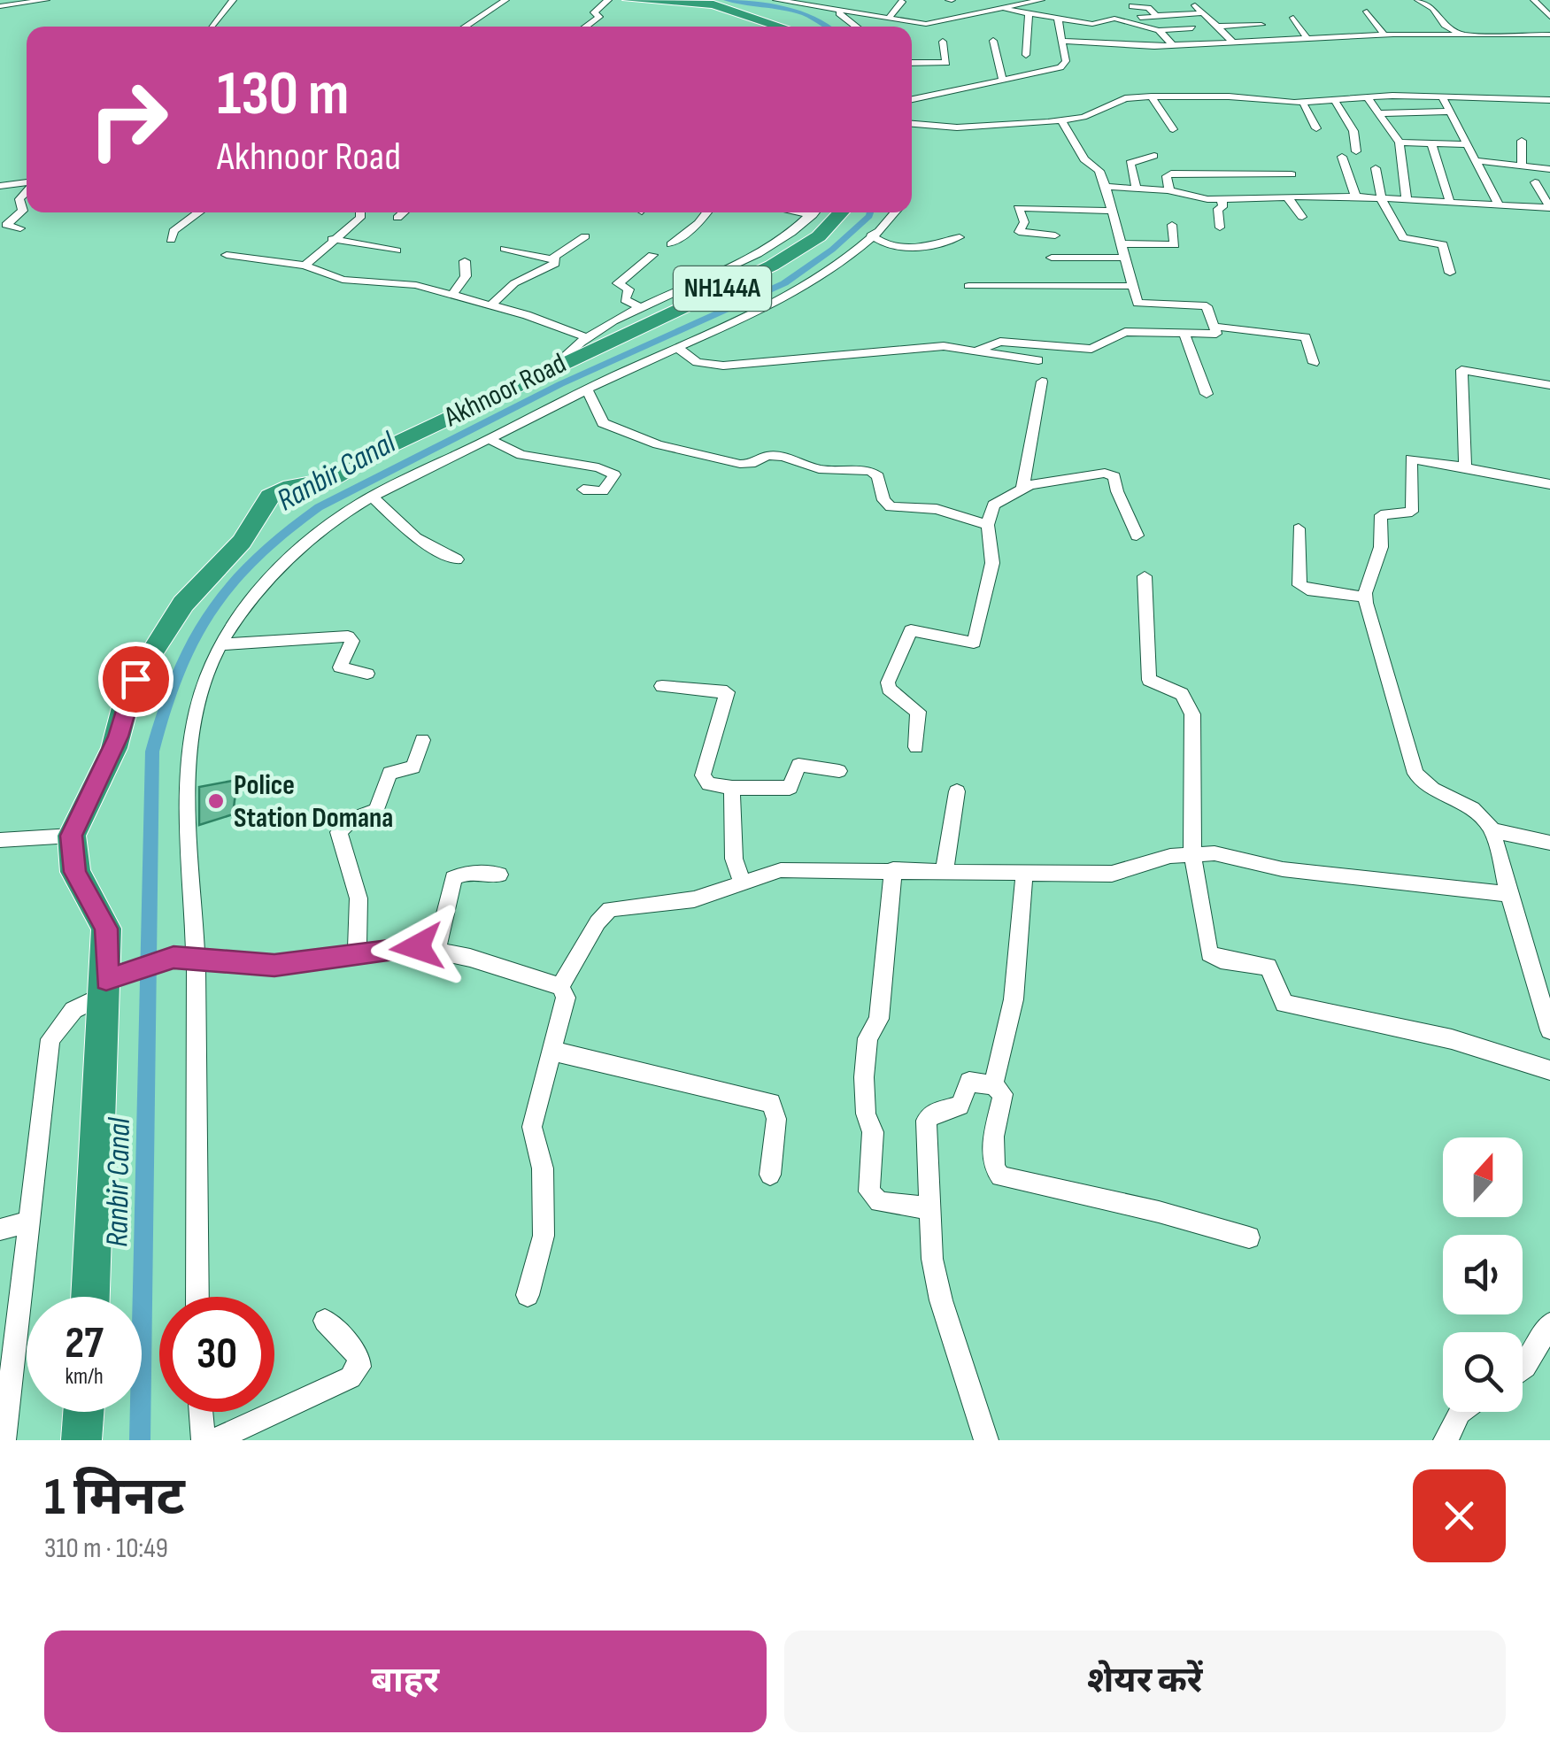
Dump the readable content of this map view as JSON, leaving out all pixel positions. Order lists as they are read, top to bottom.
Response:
{
  "streets": {
    "highway": ["NH144A", "Akhnoor Road"]
  },
  "water": ["Ranbir Canal"],
  "places": ["Police Station Domana"],
  "north": "top",
  "page": {
    "turn": ["130 m", "Akhnoor Road"],
    "speed": "27 km/h",
    "limit": "30",
    "heading": ["1 मिनट", "310 m · 10:49"],
    "buttons": ["बाहर", "शेयर करें"]
  }
}
